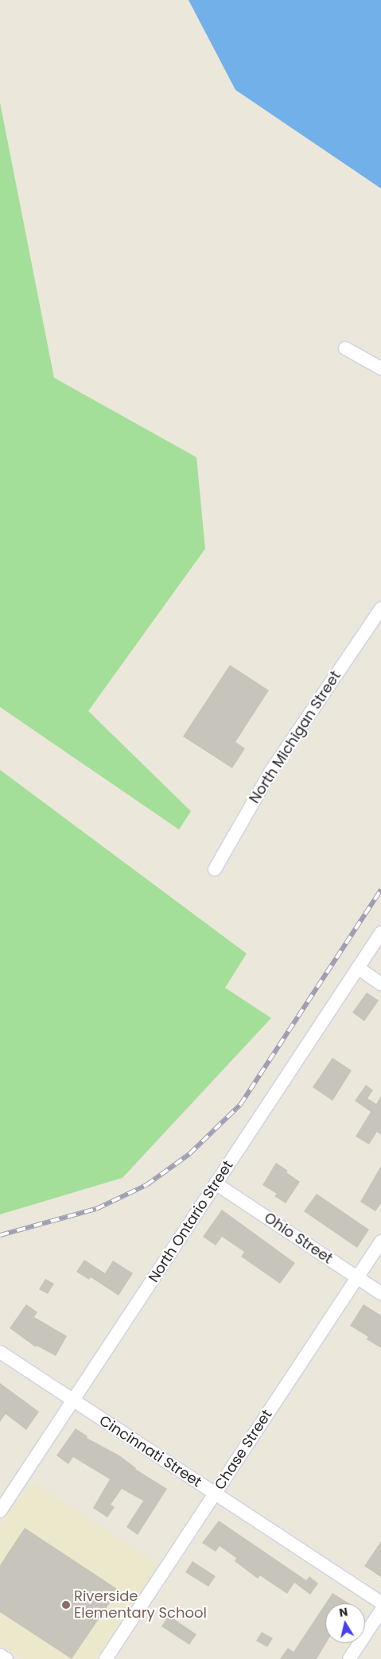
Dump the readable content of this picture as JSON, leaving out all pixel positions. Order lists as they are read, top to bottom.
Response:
{
  "streets": {
    "street": [
      "North Michigan Street",
      "North Ontario Street",
      "Ohio Street",
      "Chase Street",
      "Cincinnati Street"
    ]
  },
  "crossings": [
    ["North Ontario Street", "Ohio Street"],
    ["North Ontario Street", "Cincinnati Street"],
    ["Ohio Street", "Chase Street"],
    ["Chase Street", "Cincinnati Street"]
  ],
  "places": ["Riverside Elementary School"],
  "north": "top"
}
